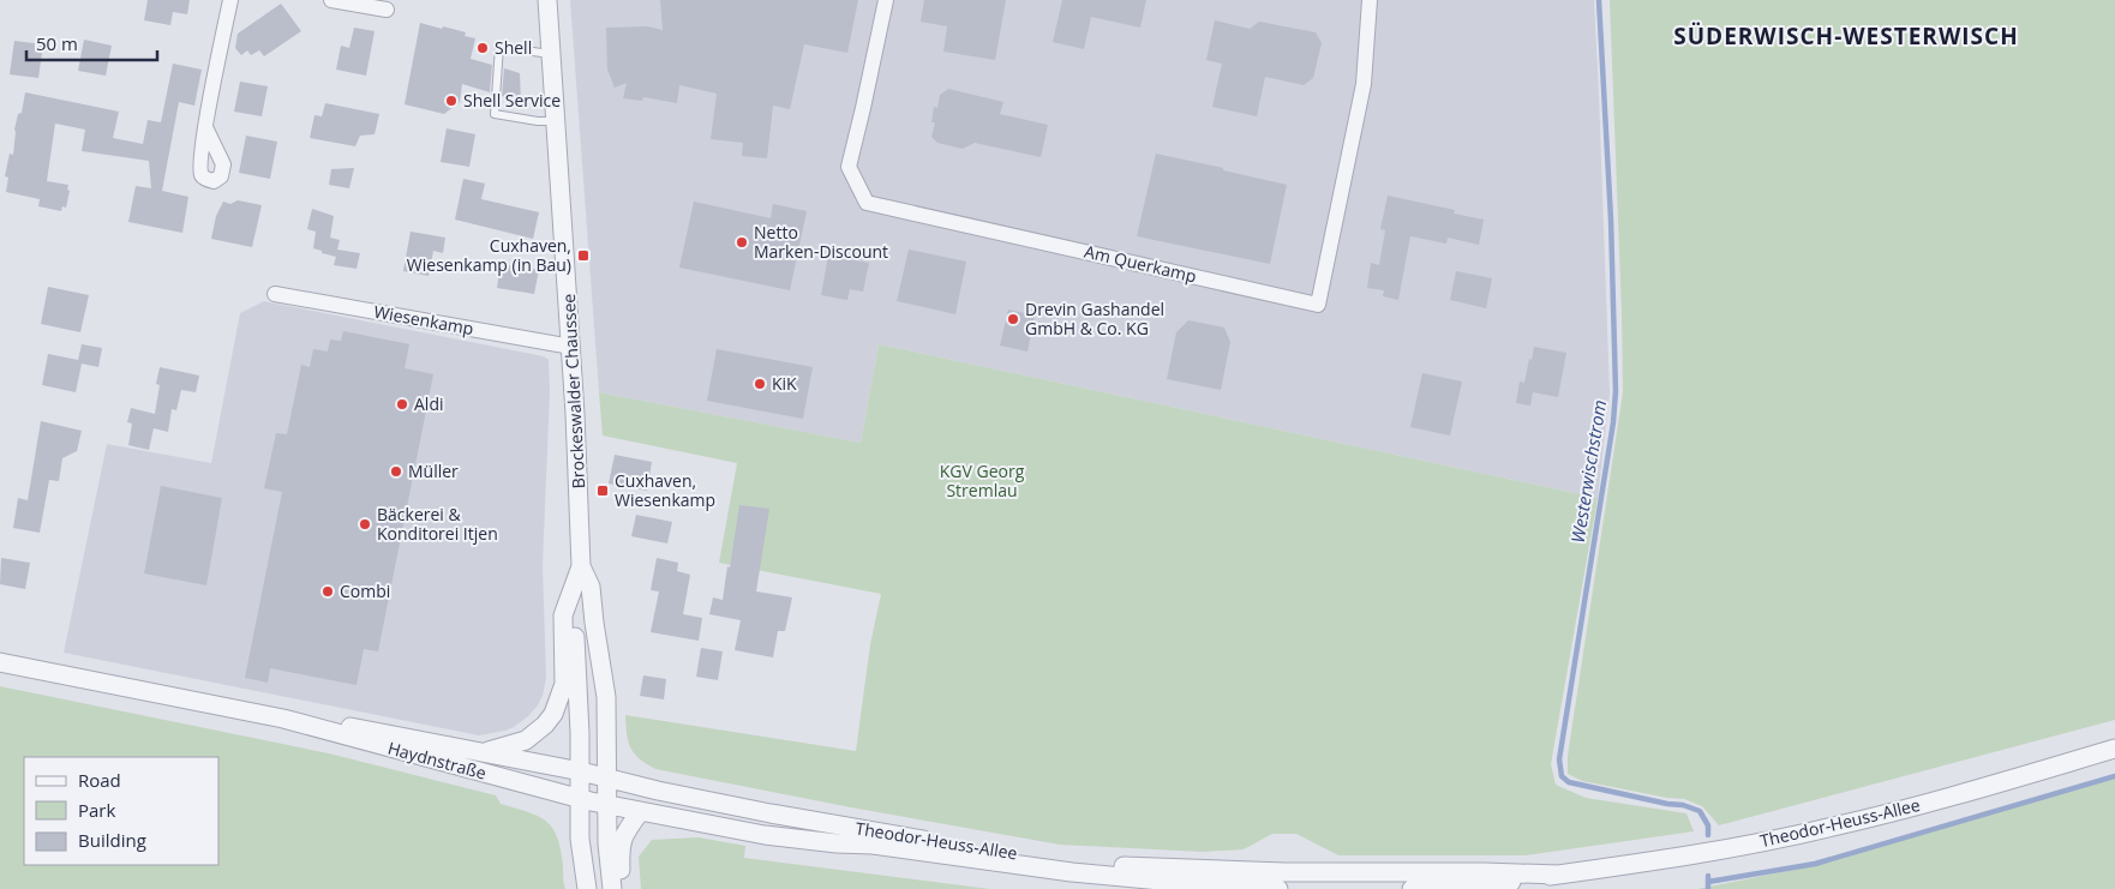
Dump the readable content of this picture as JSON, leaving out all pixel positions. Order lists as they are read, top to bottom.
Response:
{
  "streets": {
    "street": [
      "Am Querkamp",
      "Wiesenkamp",
      "Brockeswalder Chaussee",
      "Haydnstraße",
      "Theodor-Heuss-Allee"
    ]
  },
  "crossings": [
    ["Wiesenkamp", "Brockeswalder Chaussee"],
    ["Brockeswalder Chaussee", "Haydnstraße"],
    ["Brockeswalder Chaussee", "Theodor-Heuss-Allee"],
    ["Haydnstraße", "Theodor-Heuss-Allee"]
  ],
  "districts": ["SÜDERWISCH-WESTERWISCH"],
  "water": ["Westerwischstrom"],
  "parks": ["KGV Georg Stremlau"],
  "places": {
    "other": [
      "Shell",
      "Shell Service",
      "Netto Marken-Discount",
      "Drevin Gashandel GmbH & Co. KG",
      "KiK",
      "Aldi",
      "Müller",
      "Bäckerei & Konditorei Itjen",
      "Combi"
    ],
    "transit": ["Cuxhaven, Wiesenkamp (in Bau)", "Cuxhaven, Wiesenkamp"]
  },
  "legend": ["Road", "Park", "Building"],
  "scale_bar": "50 m"
}
